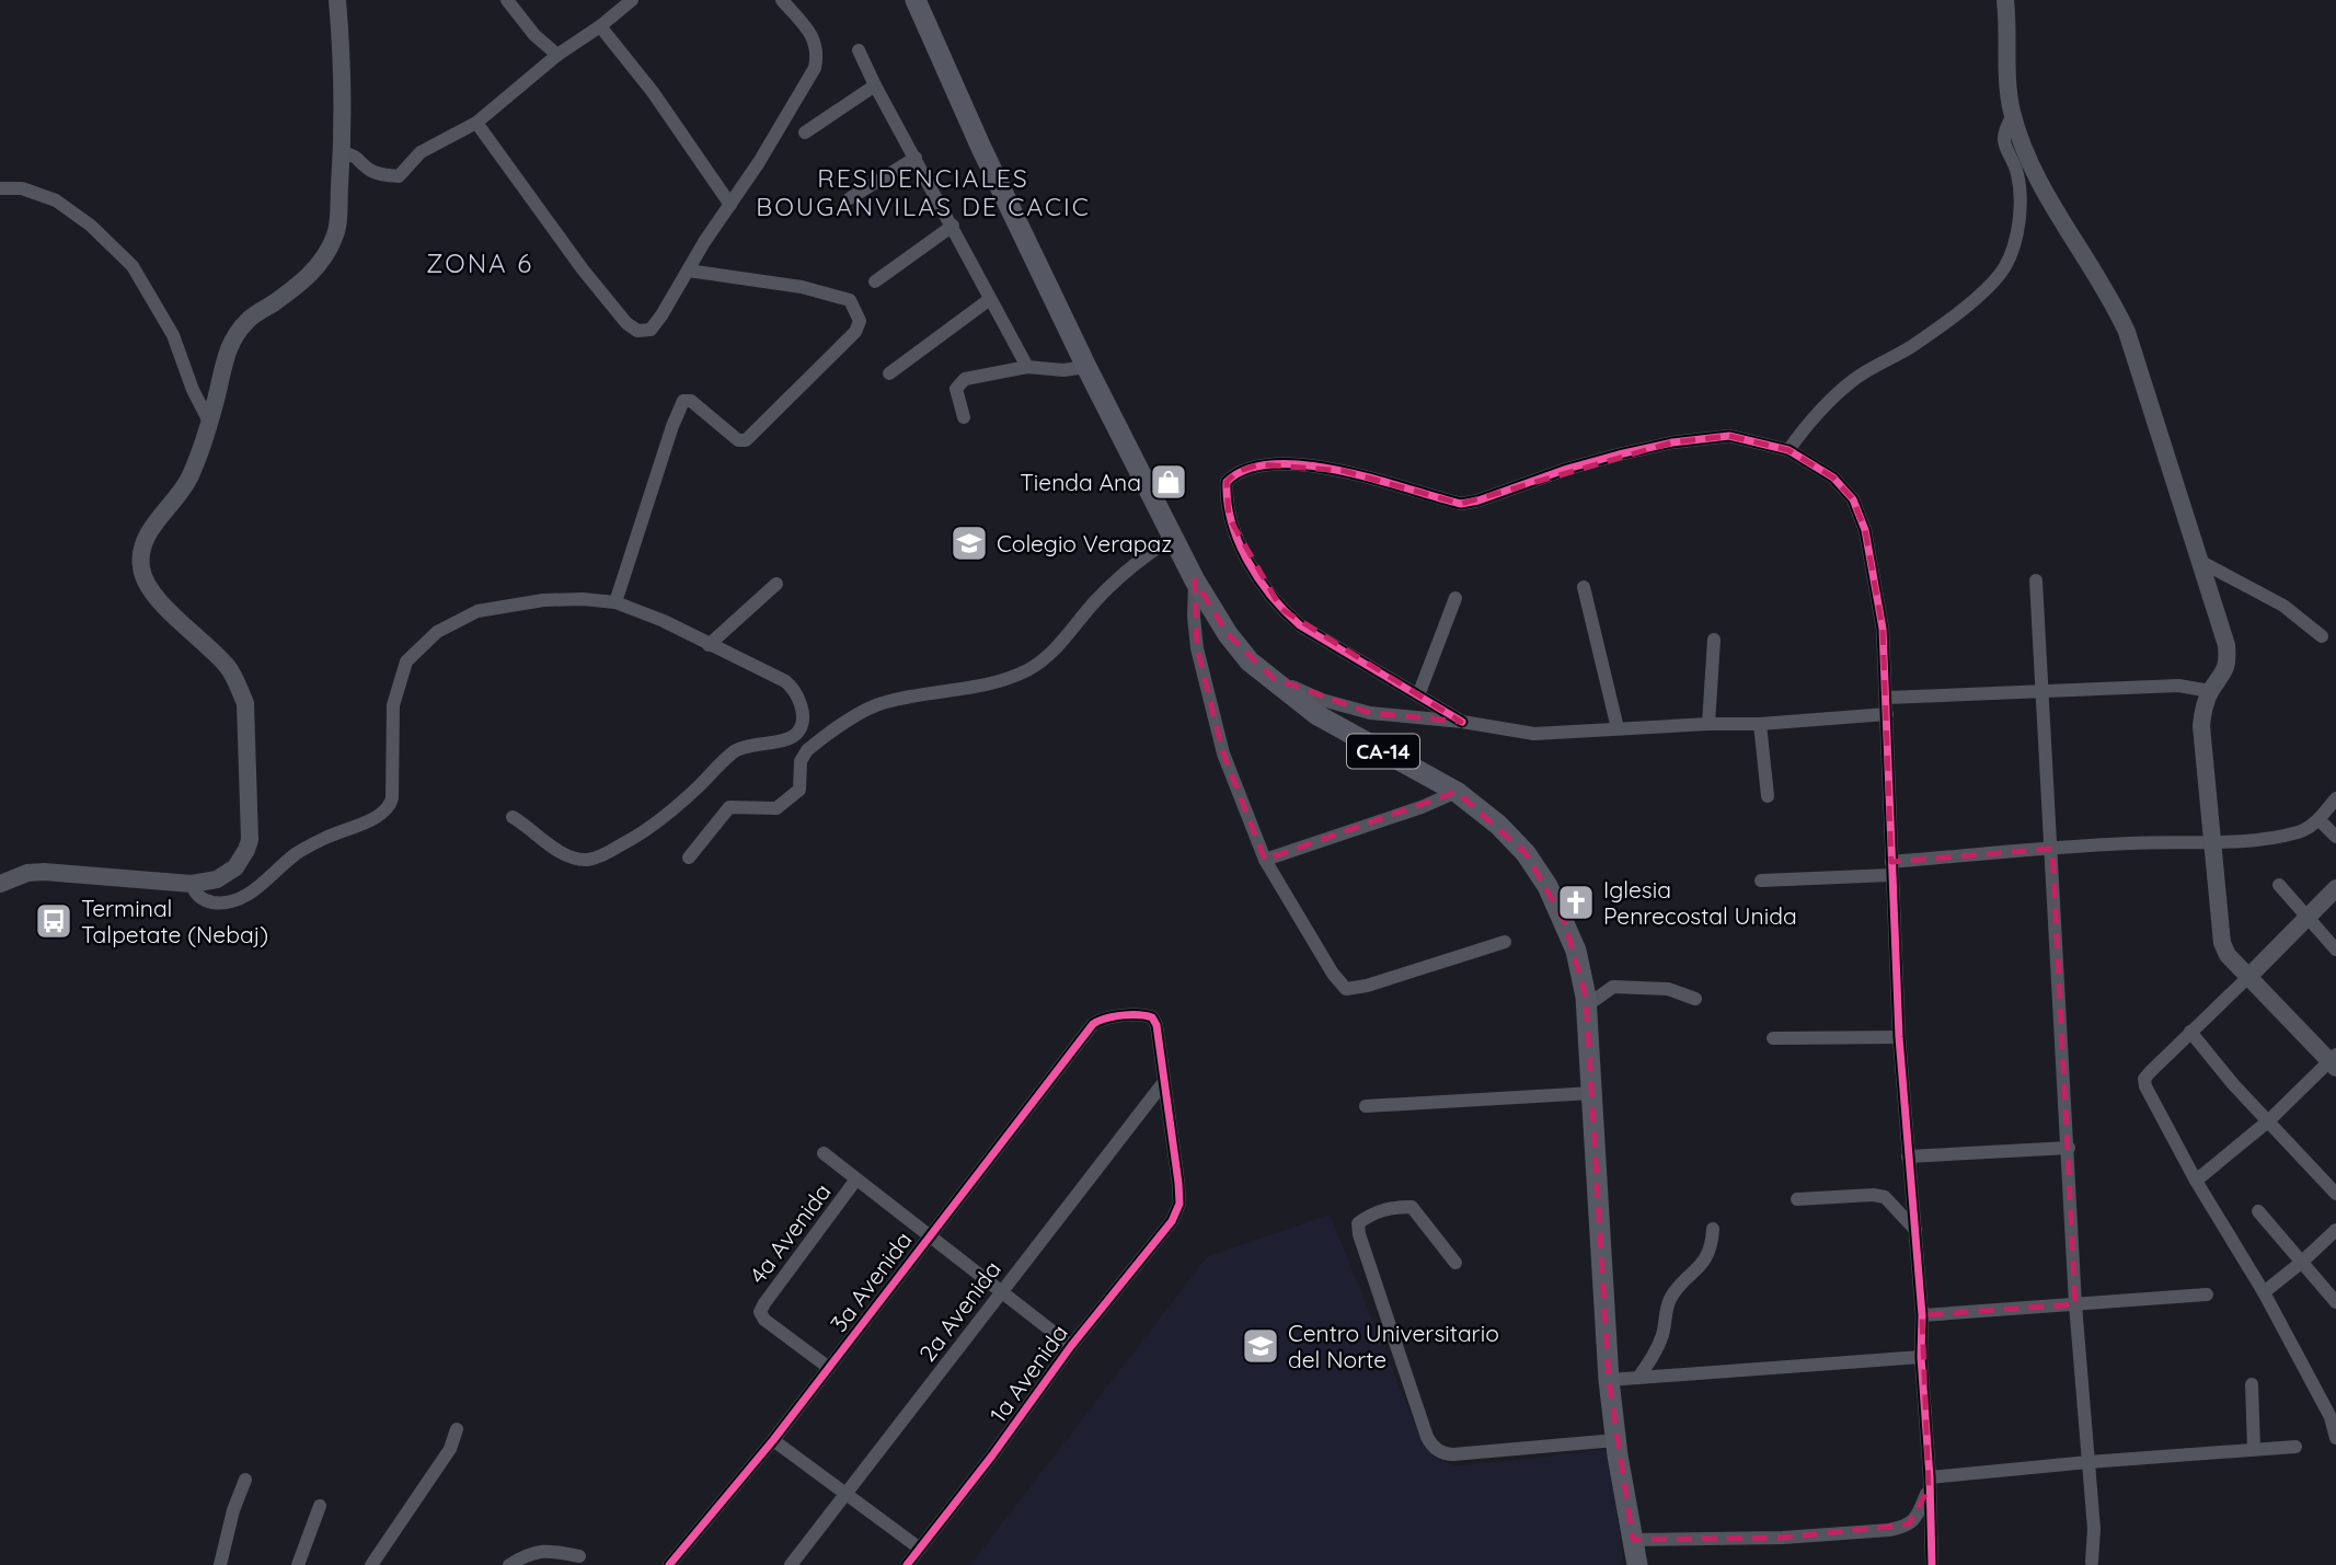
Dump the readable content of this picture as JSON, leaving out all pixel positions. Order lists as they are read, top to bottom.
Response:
{
  "streets": {
    "highway": ["CA-14"],
    "street": [
      "4a Avenida",
      "3a Avenida",
      "2a Avenida",
      "1a Avenida"
    ]
  },
  "crossings": [
    ["4a Avenida", "3a Avenida"],
    ["3a Avenida", "2a Avenida"],
    ["3a Avenida", "1a Avenida"],
    ["2a Avenida", "1a Avenida"]
  ],
  "districts": ["RESIDENCIALES BOUGANVILAS DE CACIC", "ZONA 6"],
  "places": {
    "shop": ["Tienda Ana"],
    "school or university": ["Colegio Verapaz", "Centro Universitario del Norte"],
    "church": ["Iglesia Penrecostal Unida"],
    "bus stop": ["Terminal Talpetate (Nebaj)"]
  }
}
